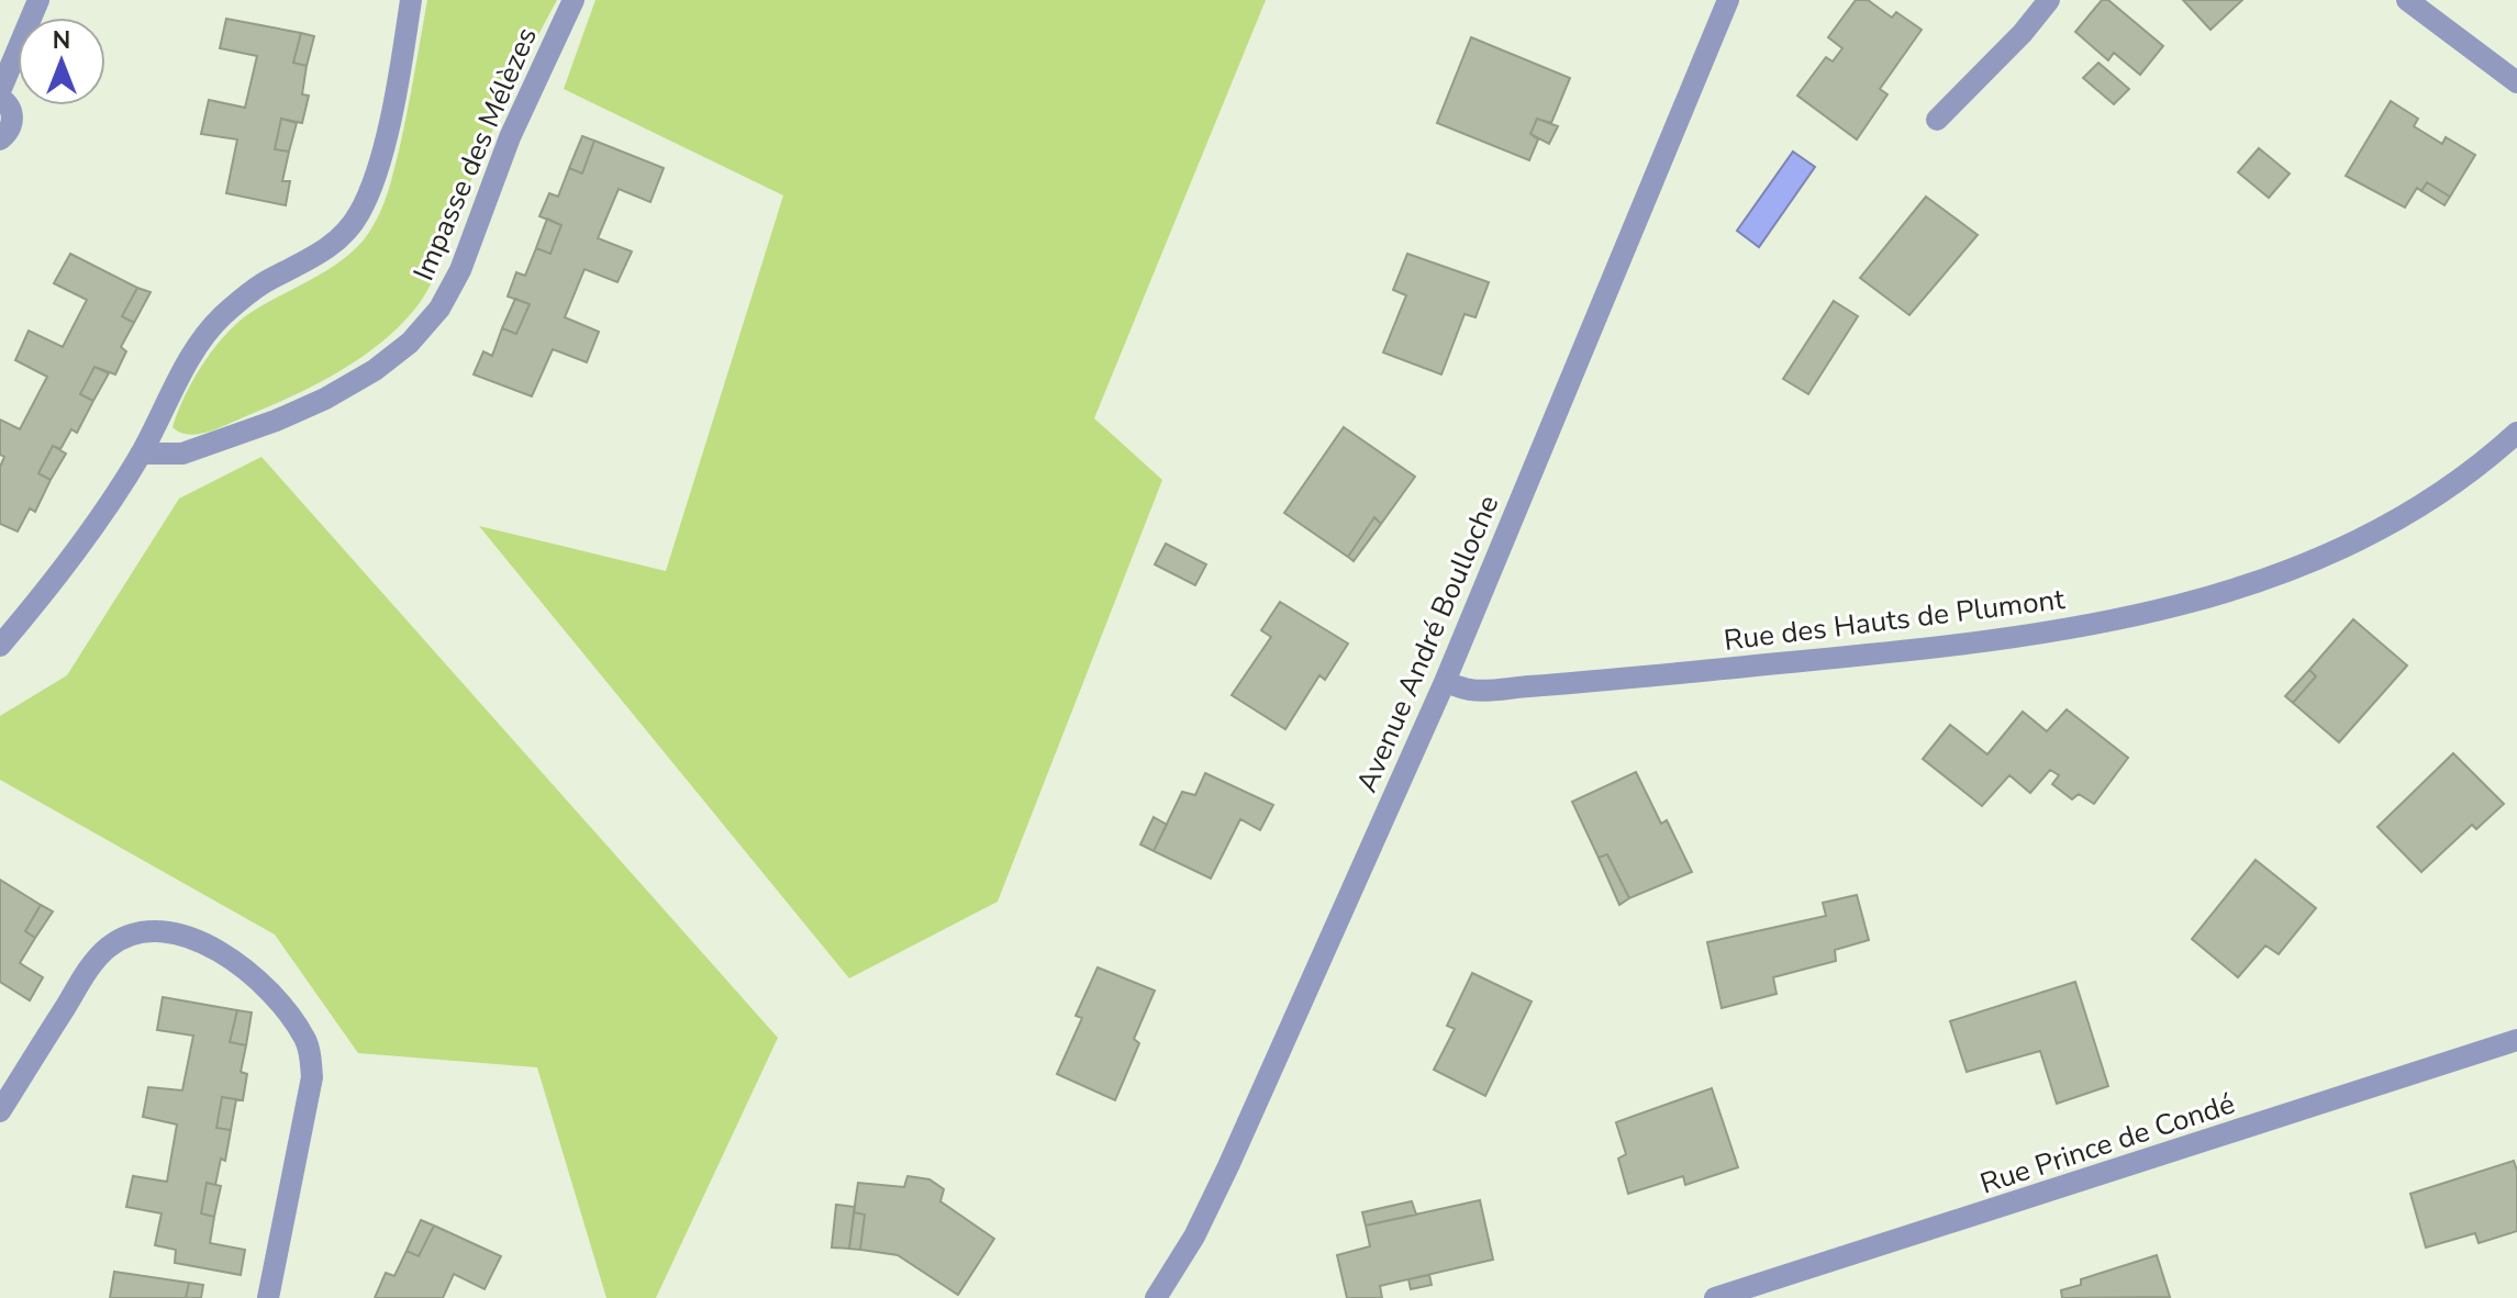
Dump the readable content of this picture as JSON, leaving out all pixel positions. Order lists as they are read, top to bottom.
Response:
{
  "streets": {
    "street": [
      "Impasse des Mélèzes",
      "Rue des Hauts de Plumont",
      "Avenue André Boulloche",
      "Rue Prince de Condé"
    ]
  },
  "crossings": [
    ["Rue des Hauts de Plumont", "Avenue André Boulloche"]
  ],
  "north": "top"
}
